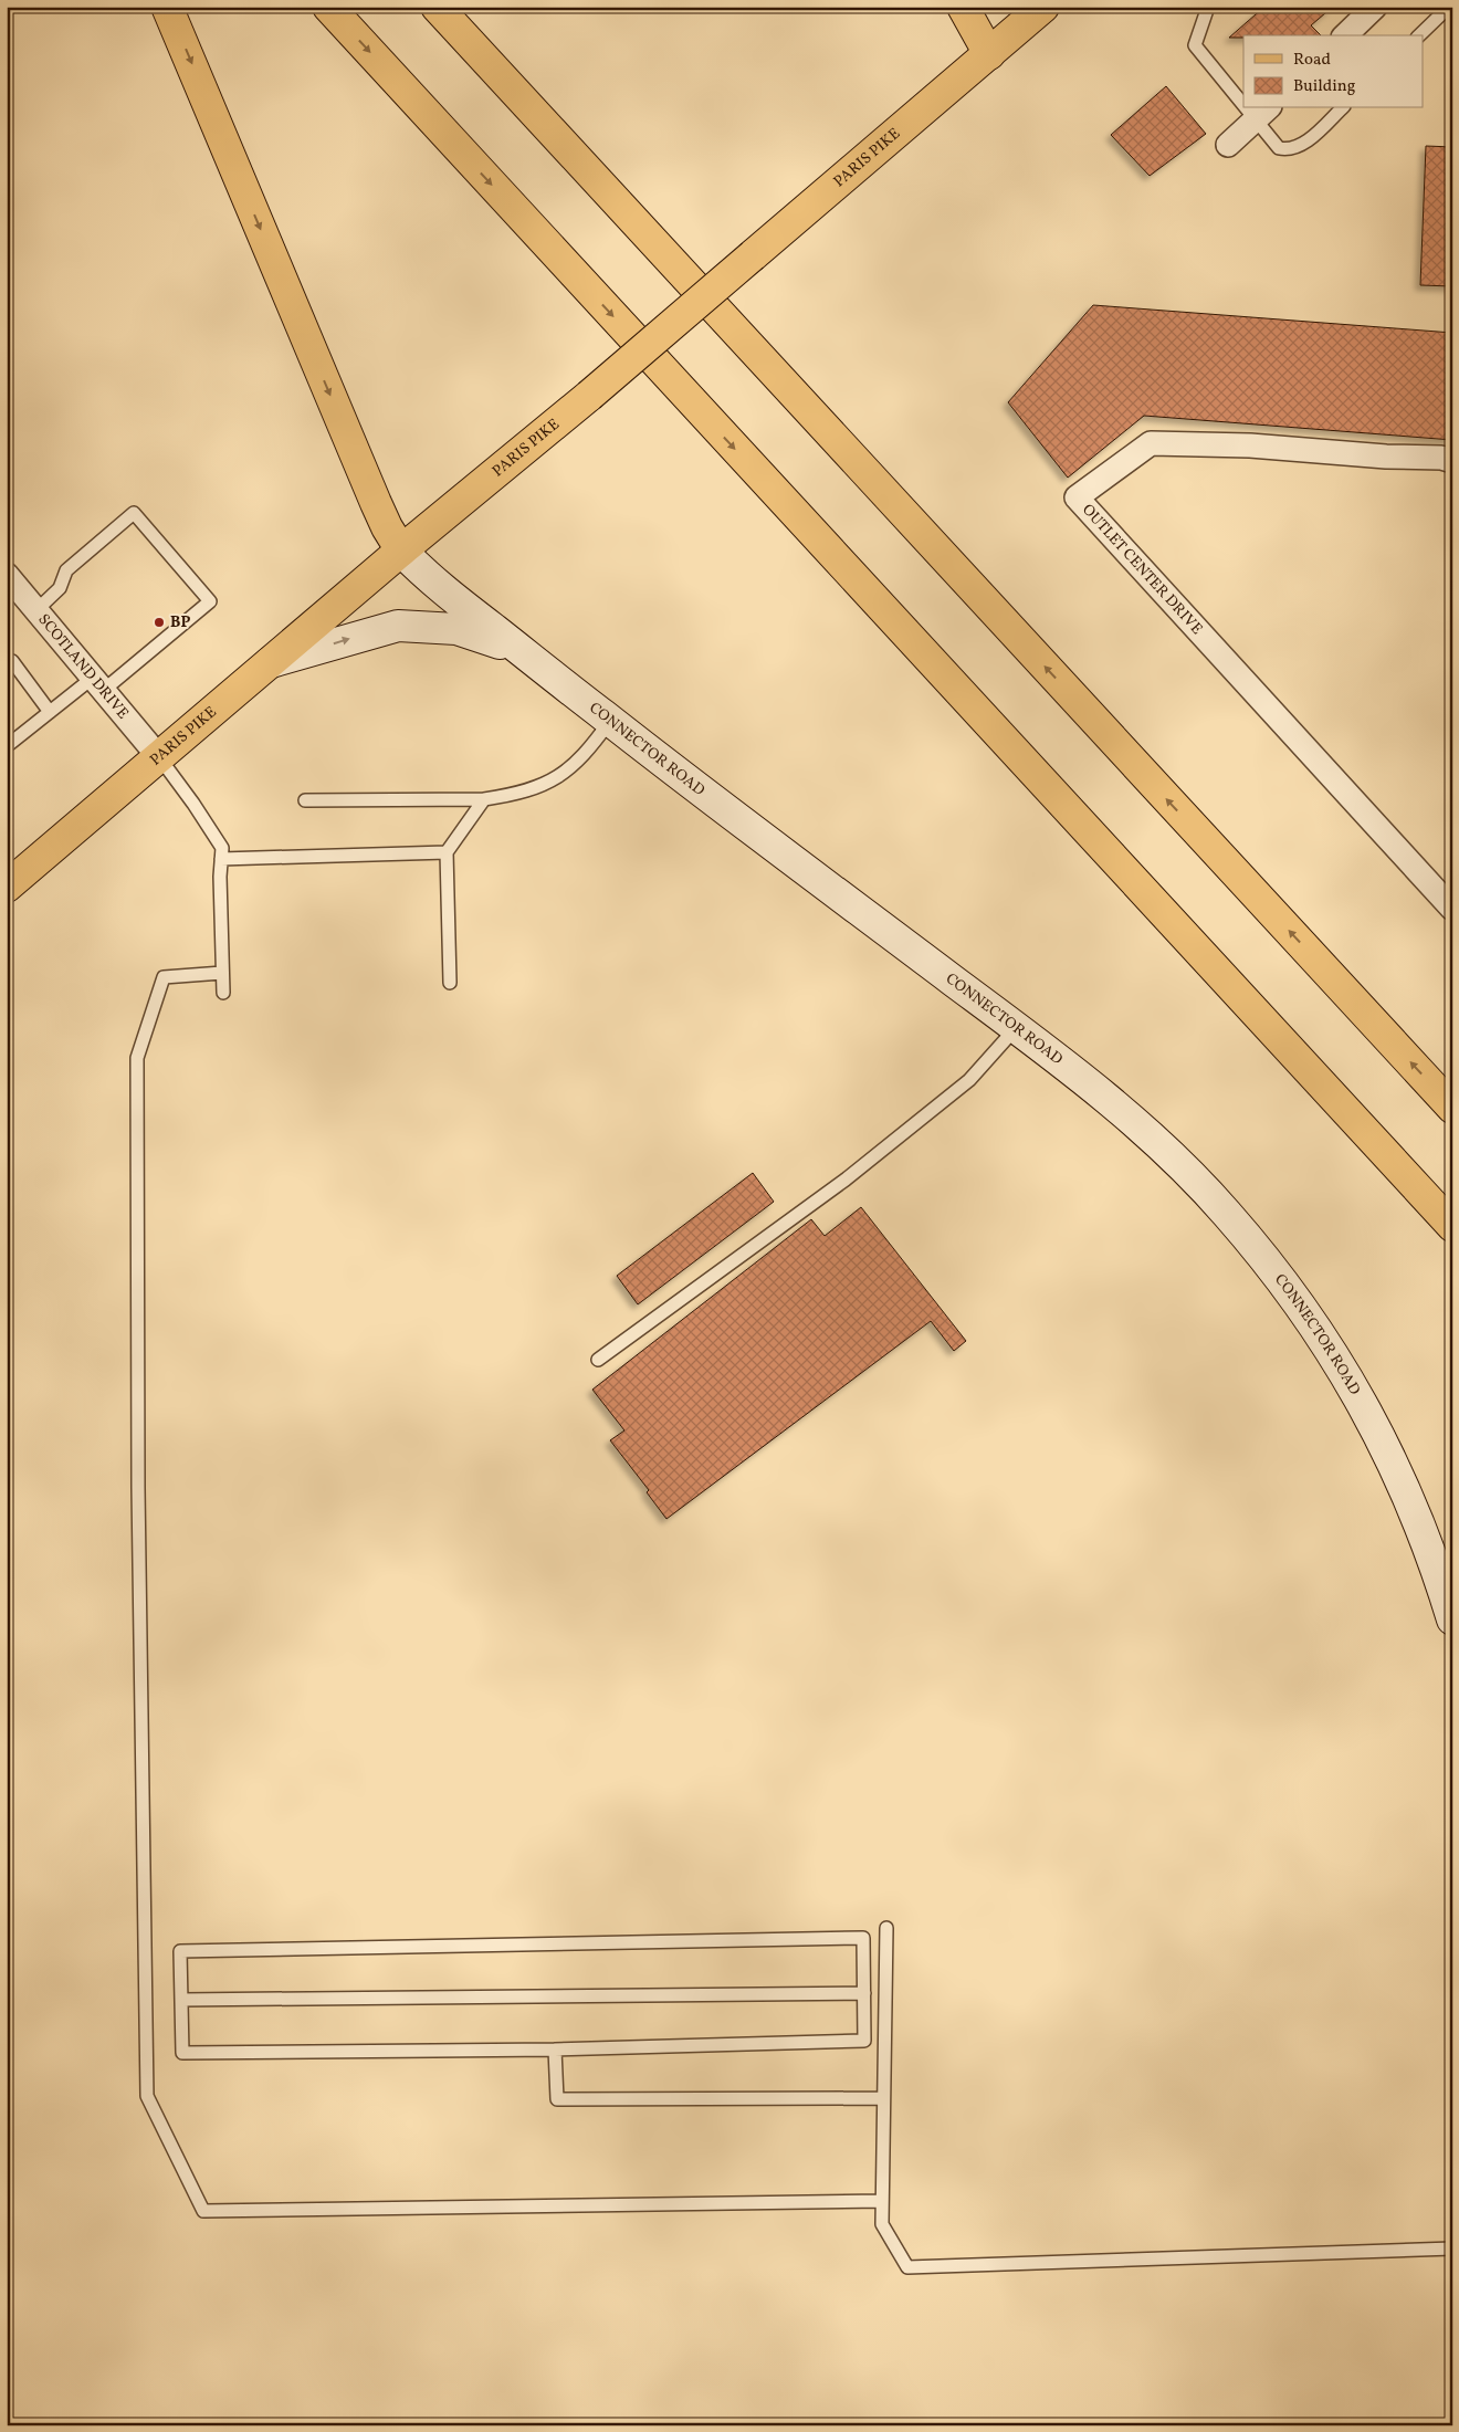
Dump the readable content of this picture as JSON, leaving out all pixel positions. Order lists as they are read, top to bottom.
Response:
{
  "streets": {
    "main road": ["PARIS PIKE", "CONNECTOR ROAD"],
    "street": ["OUTLET CENTER DRIVE", "SCOTLAND DRIVE"]
  },
  "crossings": [
    ["PARIS PIKE", "SCOTLAND DRIVE"],
    ["PARIS PIKE", "CONNECTOR ROAD"]
  ],
  "places": ["BP"],
  "legend": ["Road", "Building"]
}
